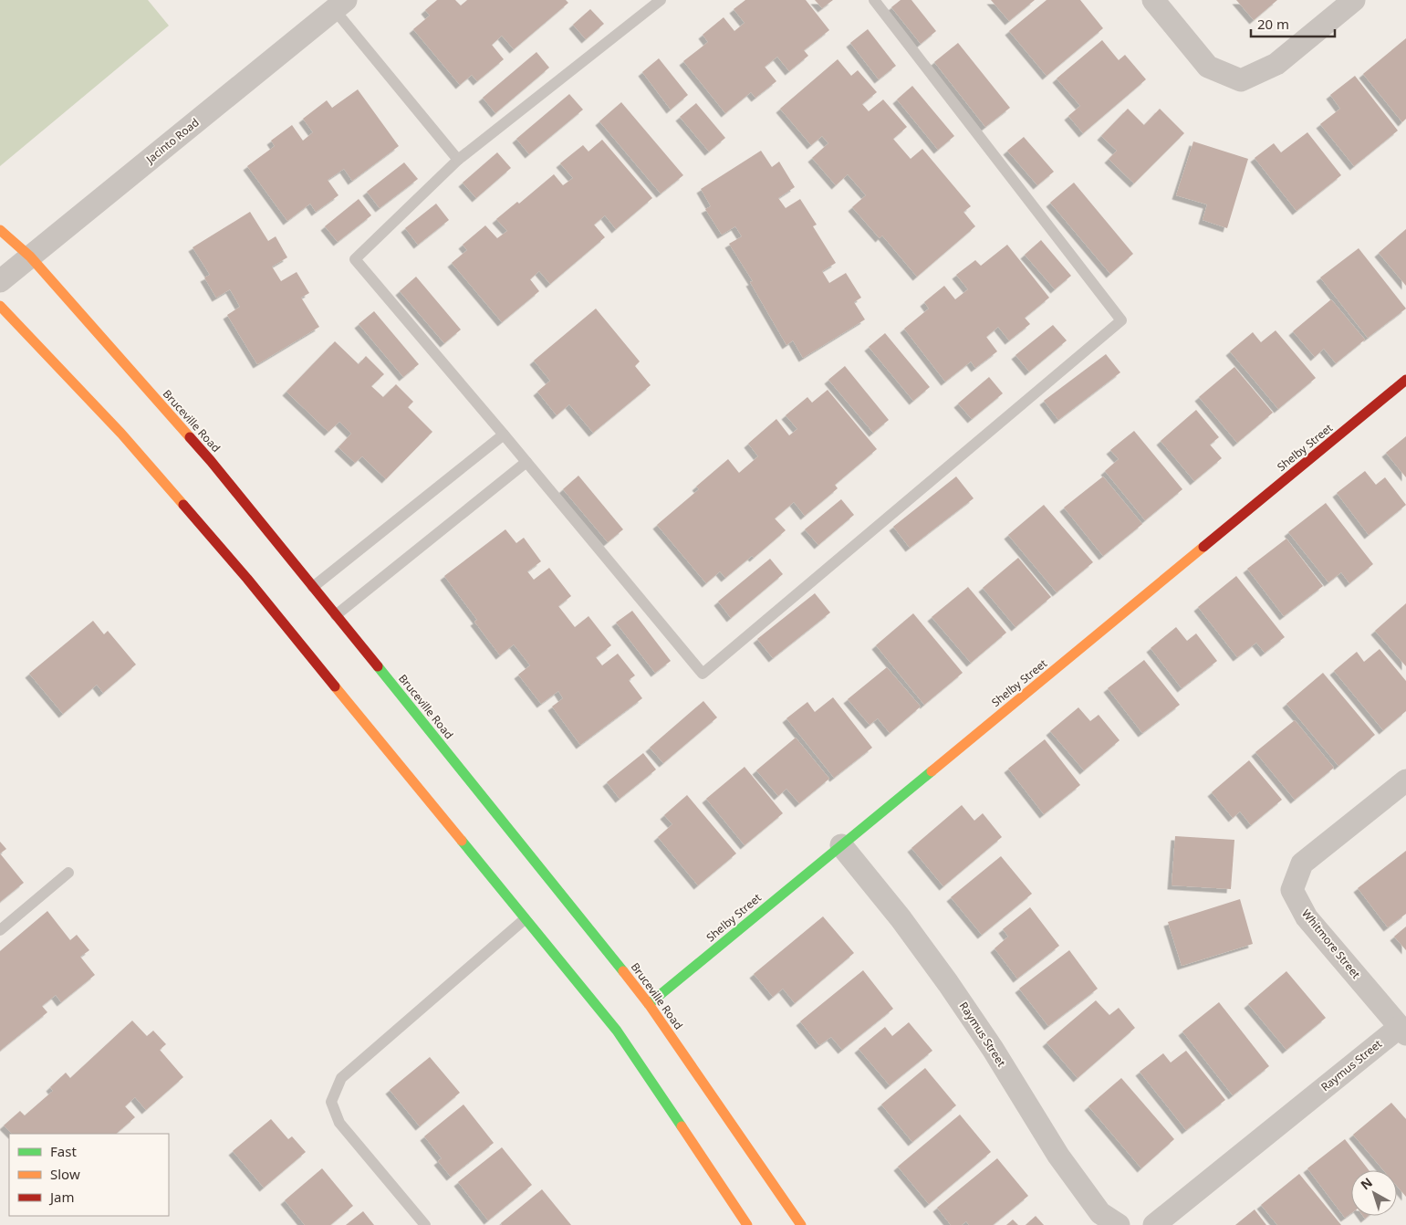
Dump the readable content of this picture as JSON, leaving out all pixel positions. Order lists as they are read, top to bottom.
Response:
{
  "streets": {
    "main road": ["Bruceville Road", "Shelby Street"],
    "street": ["Jacinto Road", "Whitmore Street", "Raymus Street"]
  },
  "crossings": [
    ["Jacinto Road", "Bruceville Road"],
    ["Bruceville Road", "Shelby Street"],
    ["Shelby Street", "Raymus Street"],
    ["Whitmore Street", "Raymus Street"]
  ],
  "legend": ["Fast", "Slow", "Jam"],
  "scale_bar": "20 m",
  "north": "top left"
}
